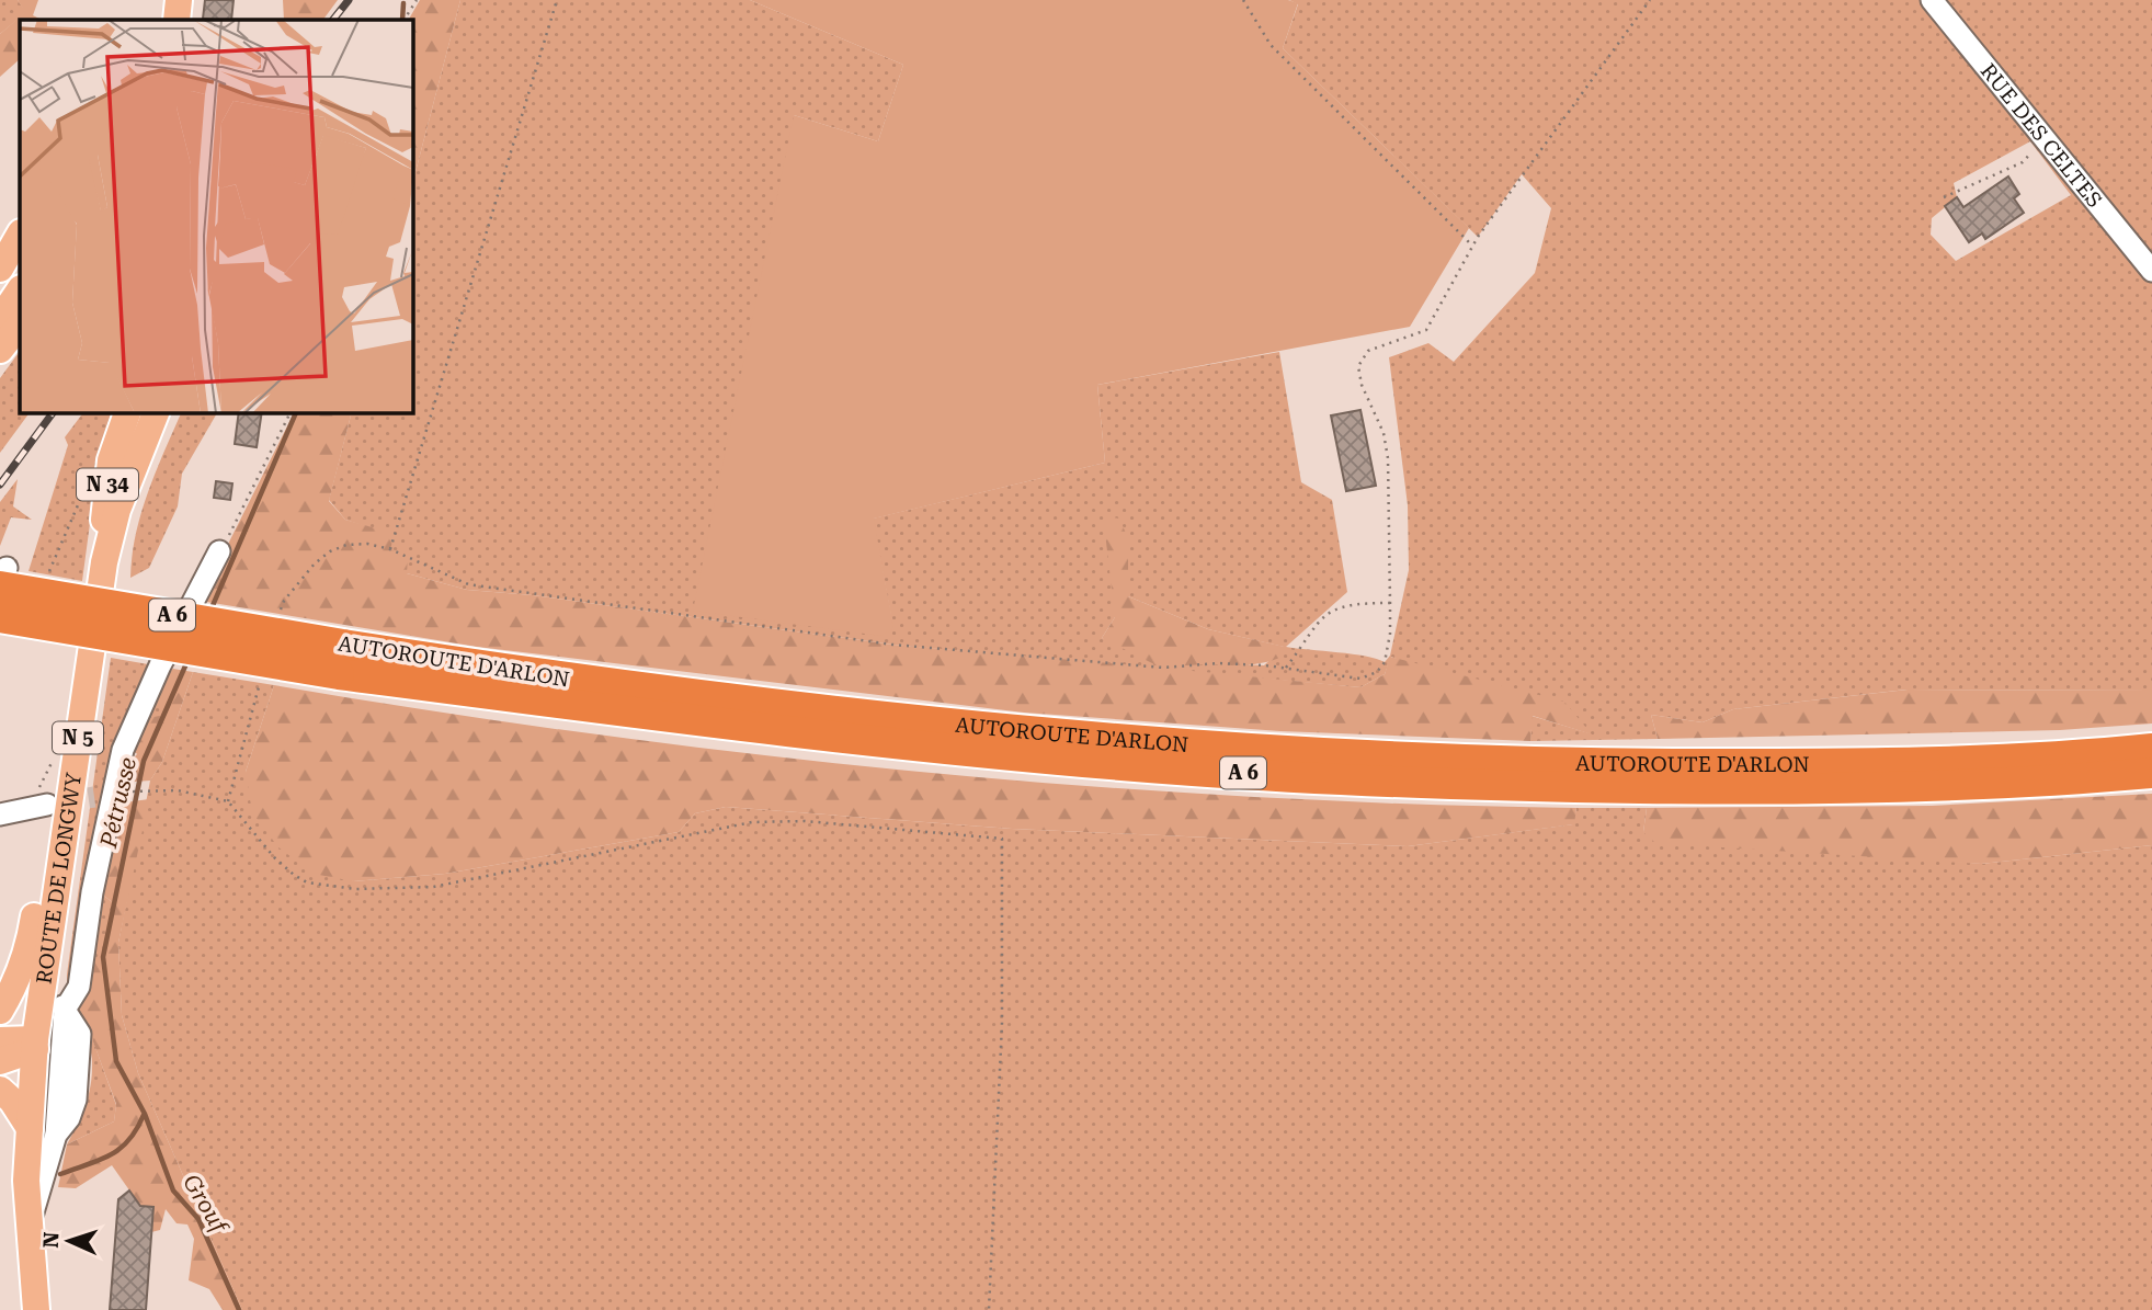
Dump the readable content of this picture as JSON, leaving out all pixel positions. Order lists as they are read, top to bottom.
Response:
{
  "streets": {
    "highway": ["A 6", "AUTOROUTE D'ARLON"],
    "main road": ["N 34", "N 5", "ROUTE DE LONGWY"],
    "street": ["RUE DES CELTES"]
  },
  "crossings": [
    ["N 34", "ROUTE DE LONGWY"]
  ],
  "water": ["Pétrusse", "Grouf"],
  "north": "left"
}
